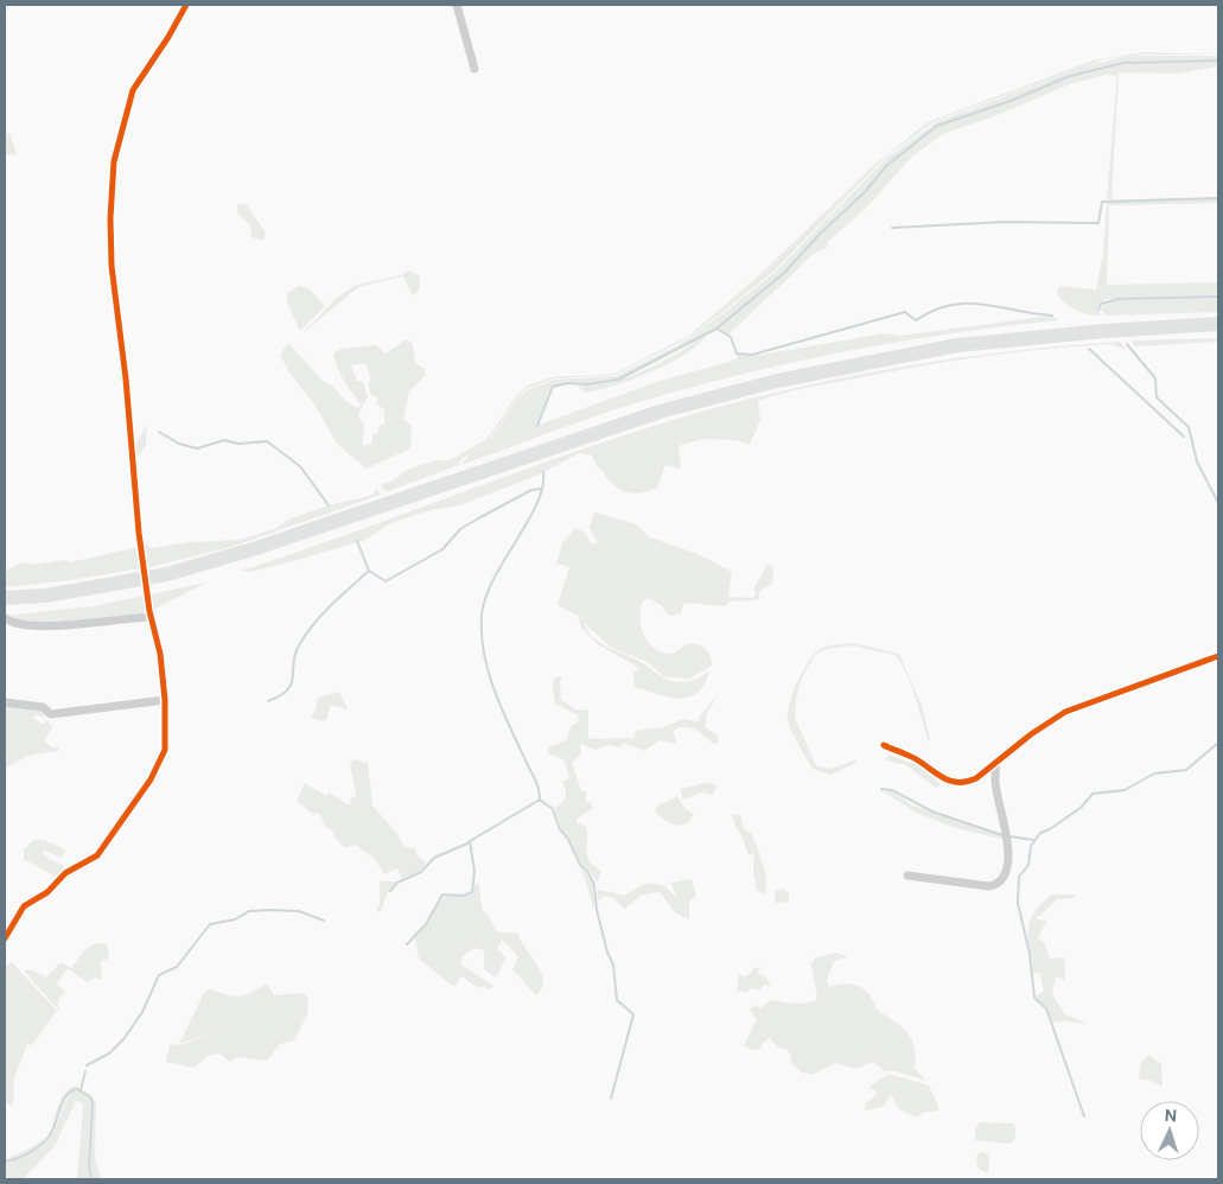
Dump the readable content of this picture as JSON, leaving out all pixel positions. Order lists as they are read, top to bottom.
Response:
{
  "north": "top"
}
